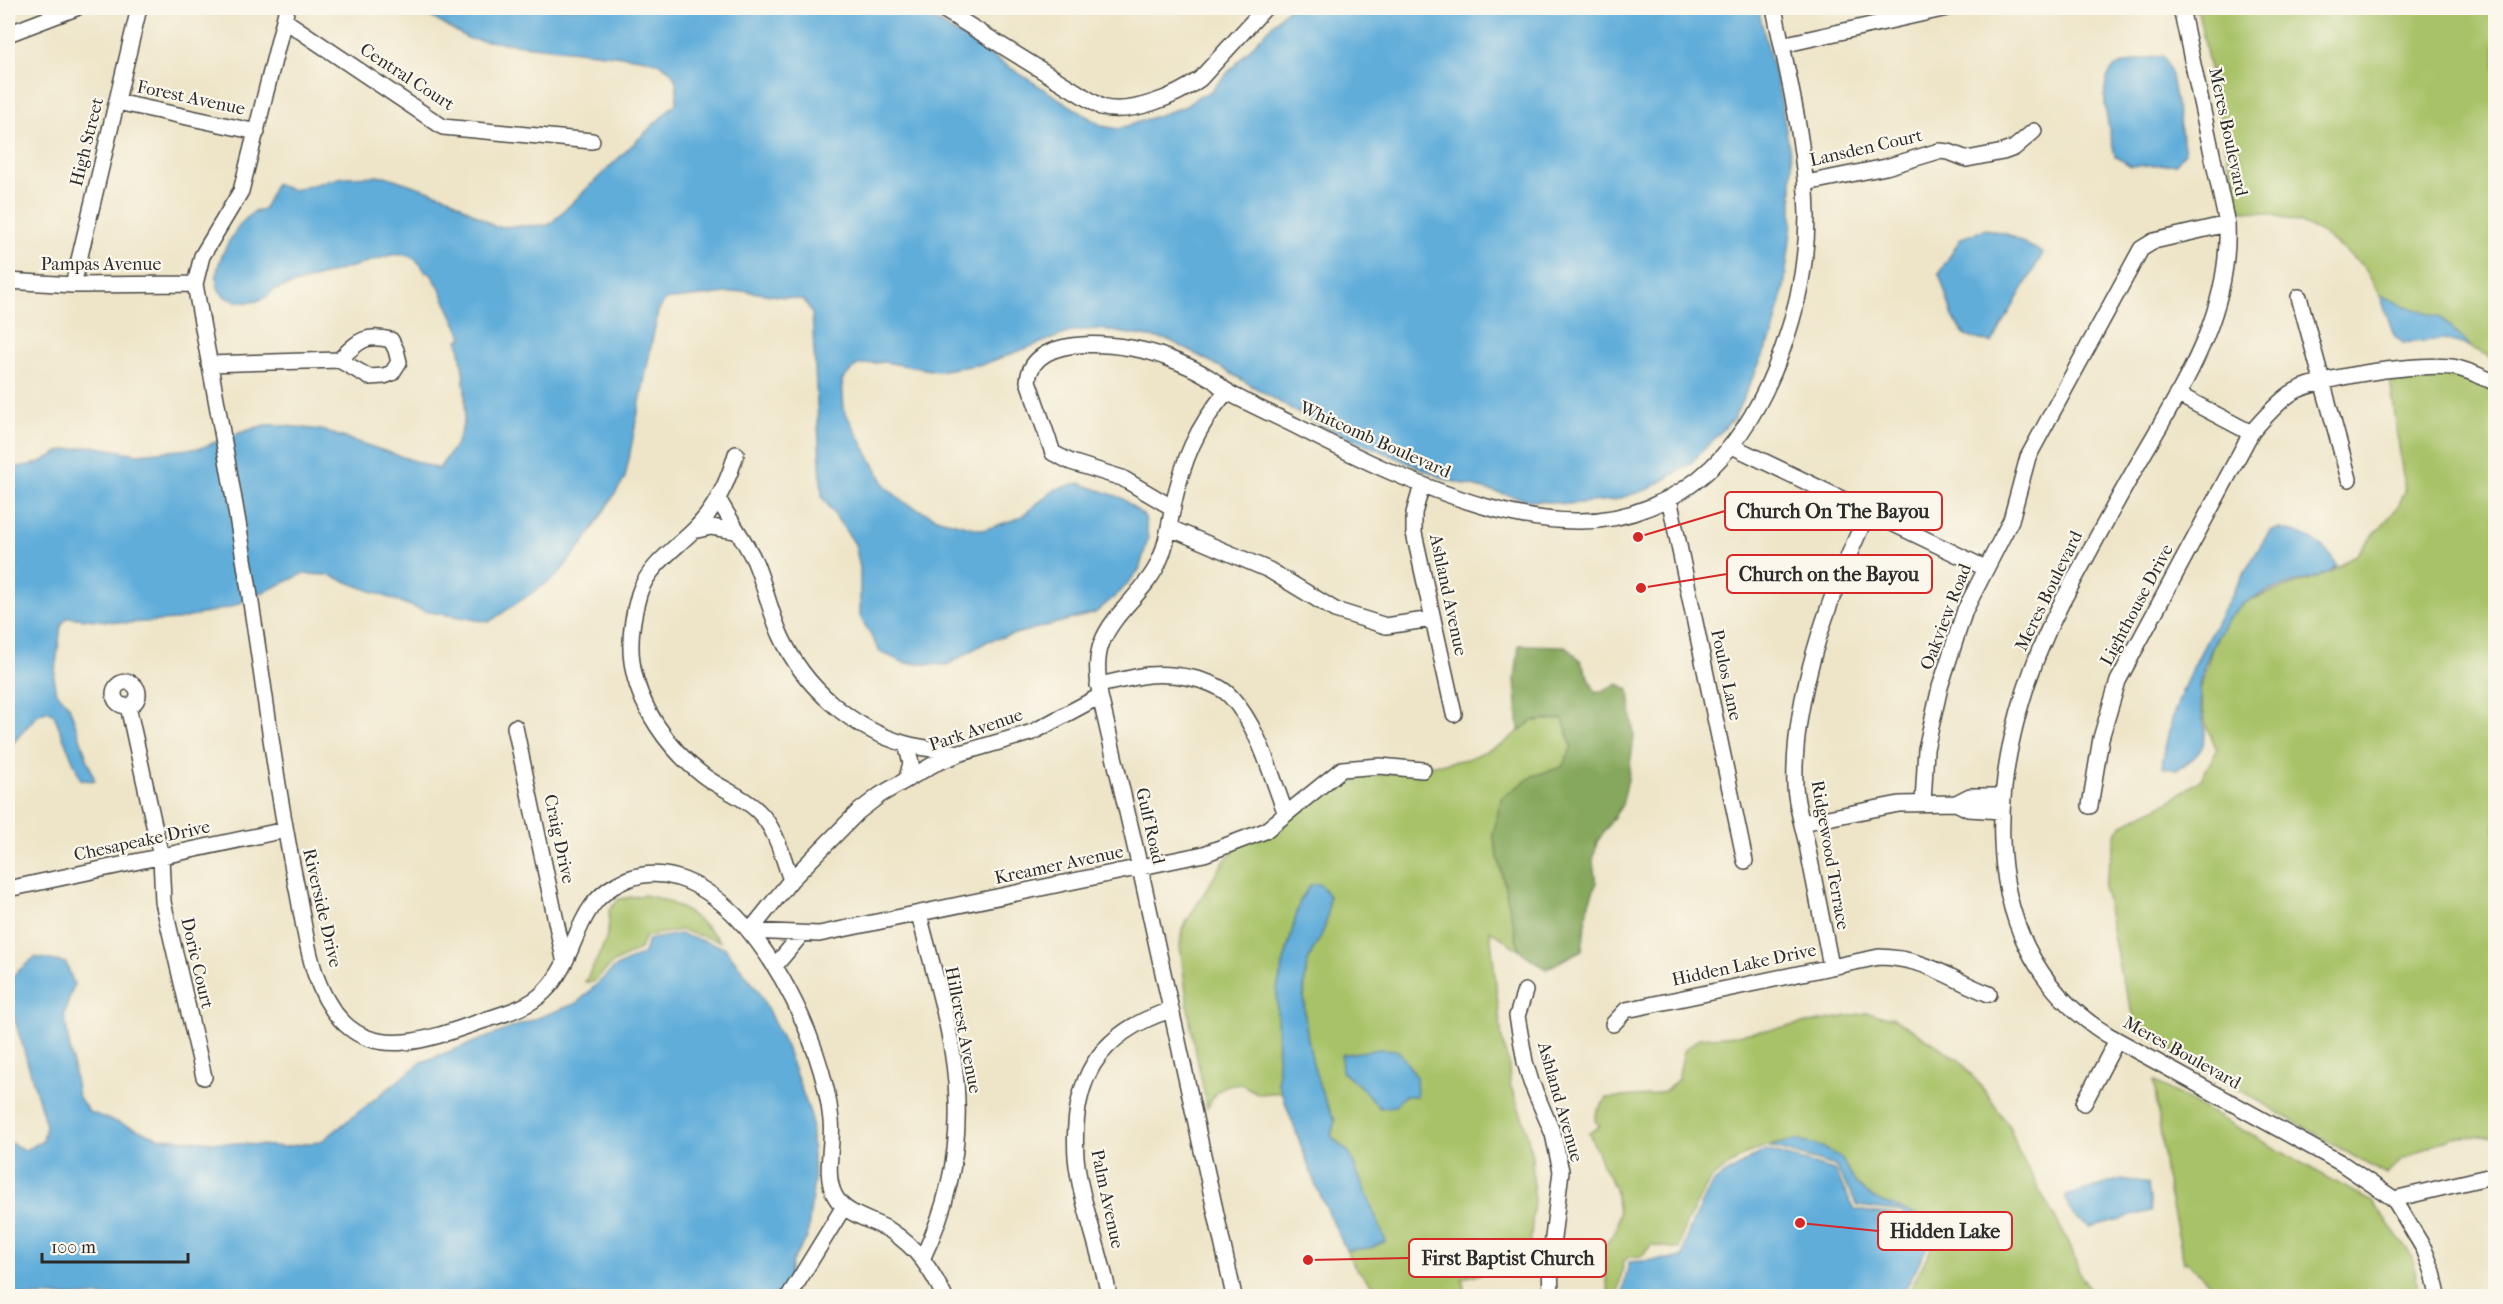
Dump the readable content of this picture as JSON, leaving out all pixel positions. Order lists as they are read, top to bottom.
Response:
{
  "streets": {
    "street": [
      "Central Court",
      "Forest Avenue",
      "Meres Boulevard",
      "High Street",
      "Lansden Court",
      "Pampas Avenue",
      "Whitcomb Boulevard",
      "Ashland Avenue",
      "Lighthouse Drive",
      "Oakview Road",
      "Poulos Lane",
      "Park Avenue",
      "Gulf Road",
      "Craig Drive",
      "Chesapeake Drive",
      "Ridgewood Terrace",
      "Kreamer Avenue",
      "Riverside Drive",
      "Doric Court",
      "Hidden Lake Drive",
      "Hillcrest Avenue",
      "Palm Avenue"
    ]
  },
  "crossings": [
    ["Forest Avenue", "High Street"],
    ["Meres Boulevard", "Oakview Road"],
    ["High Street", "Pampas Avenue"],
    ["Lansden Court", "Whitcomb Boulevard"],
    ["Pampas Avenue", "Riverside Drive"],
    ["Whitcomb Boulevard", "Ashland Avenue"],
    ["Whitcomb Boulevard", "Poulos Lane"],
    ["Whitcomb Boulevard", "Gulf Road"],
    ["Park Avenue", "Gulf Road"],
    ["Park Avenue", "Kreamer Avenue"],
    ["Park Avenue", "Riverside Drive"],
    ["Gulf Road", "Kreamer Avenue"],
    ["Gulf Road", "Palm Avenue"],
    ["Craig Drive", "Riverside Drive"],
    ["Chesapeake Drive", "Riverside Drive"],
    ["Chesapeake Drive", "Doric Court"],
    ["Ridgewood Terrace", "Hidden Lake Drive"],
    ["Kreamer Avenue", "Riverside Drive"],
    ["Kreamer Avenue", "Hillcrest Avenue"]
  ],
  "places": [
    "Church On The Bayou",
    "Church on the Bayou",
    "Hidden Lake",
    "First Baptist Church"
  ],
  "scale_bar": "100 m"
}
